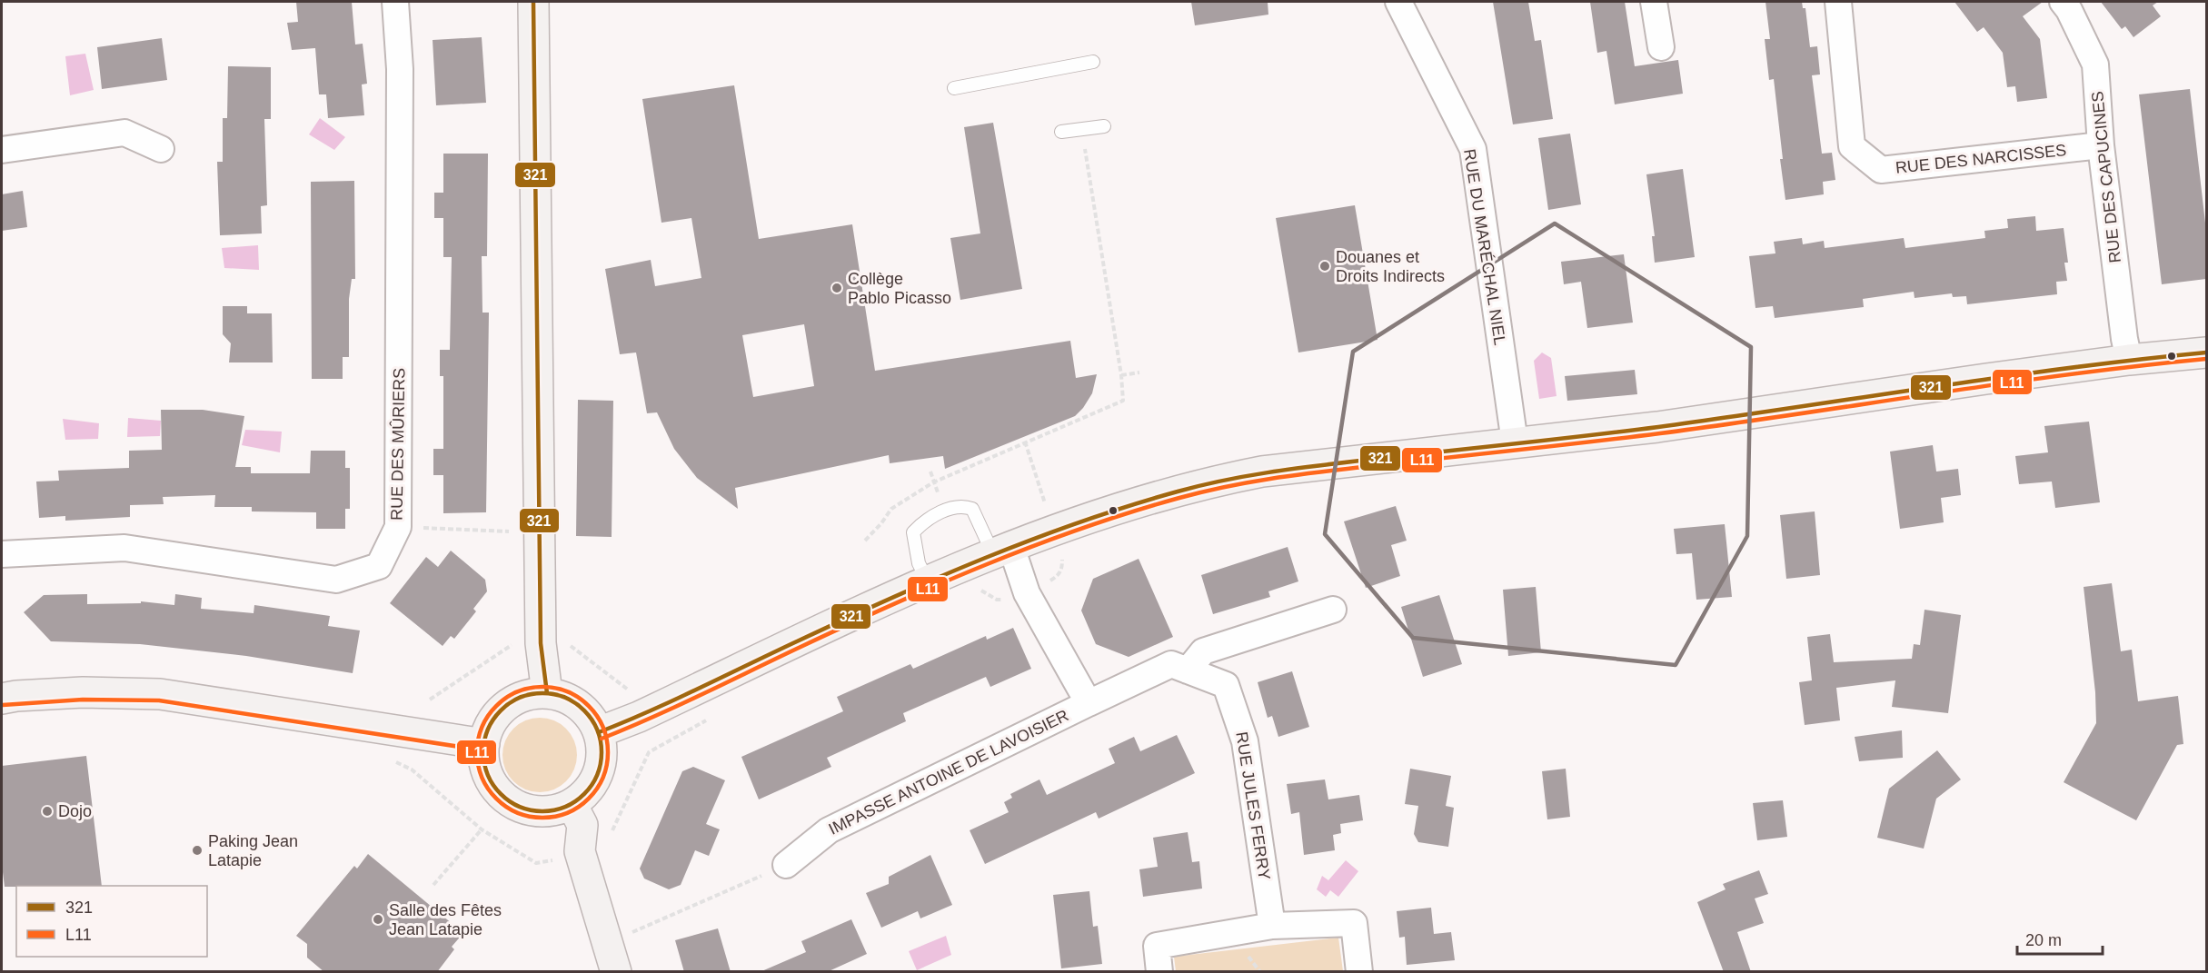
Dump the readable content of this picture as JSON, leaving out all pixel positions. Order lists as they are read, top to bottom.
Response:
{
  "streets": {
    "street": [
      "RUE DES NARCISSES",
      "RUE DES CAPUCINES",
      "RUE DU MARÉCHAL NIEL",
      "RUE DES MÛRIERS",
      "IMPASSE ANTOINE DE LAVOISIER",
      "RUE JULES FERRY"
    ]
  },
  "crossings": [
    ["RUE DES NARCISSES", "RUE DES CAPUCINES"],
    ["IMPASSE ANTOINE DE LAVOISIER", "RUE JULES FERRY"]
  ],
  "places": [
    "Douanes et Droits Indirects",
    "Collège Pablo Picasso",
    "Dojo",
    "Paking Jean Latapie",
    "Salle des Fêtes Jean Latapie"
  ],
  "lines": ["transit line 321", "transit line L11"],
  "legend": ["321", "L11"],
  "scale_bar": "20 m"
}
